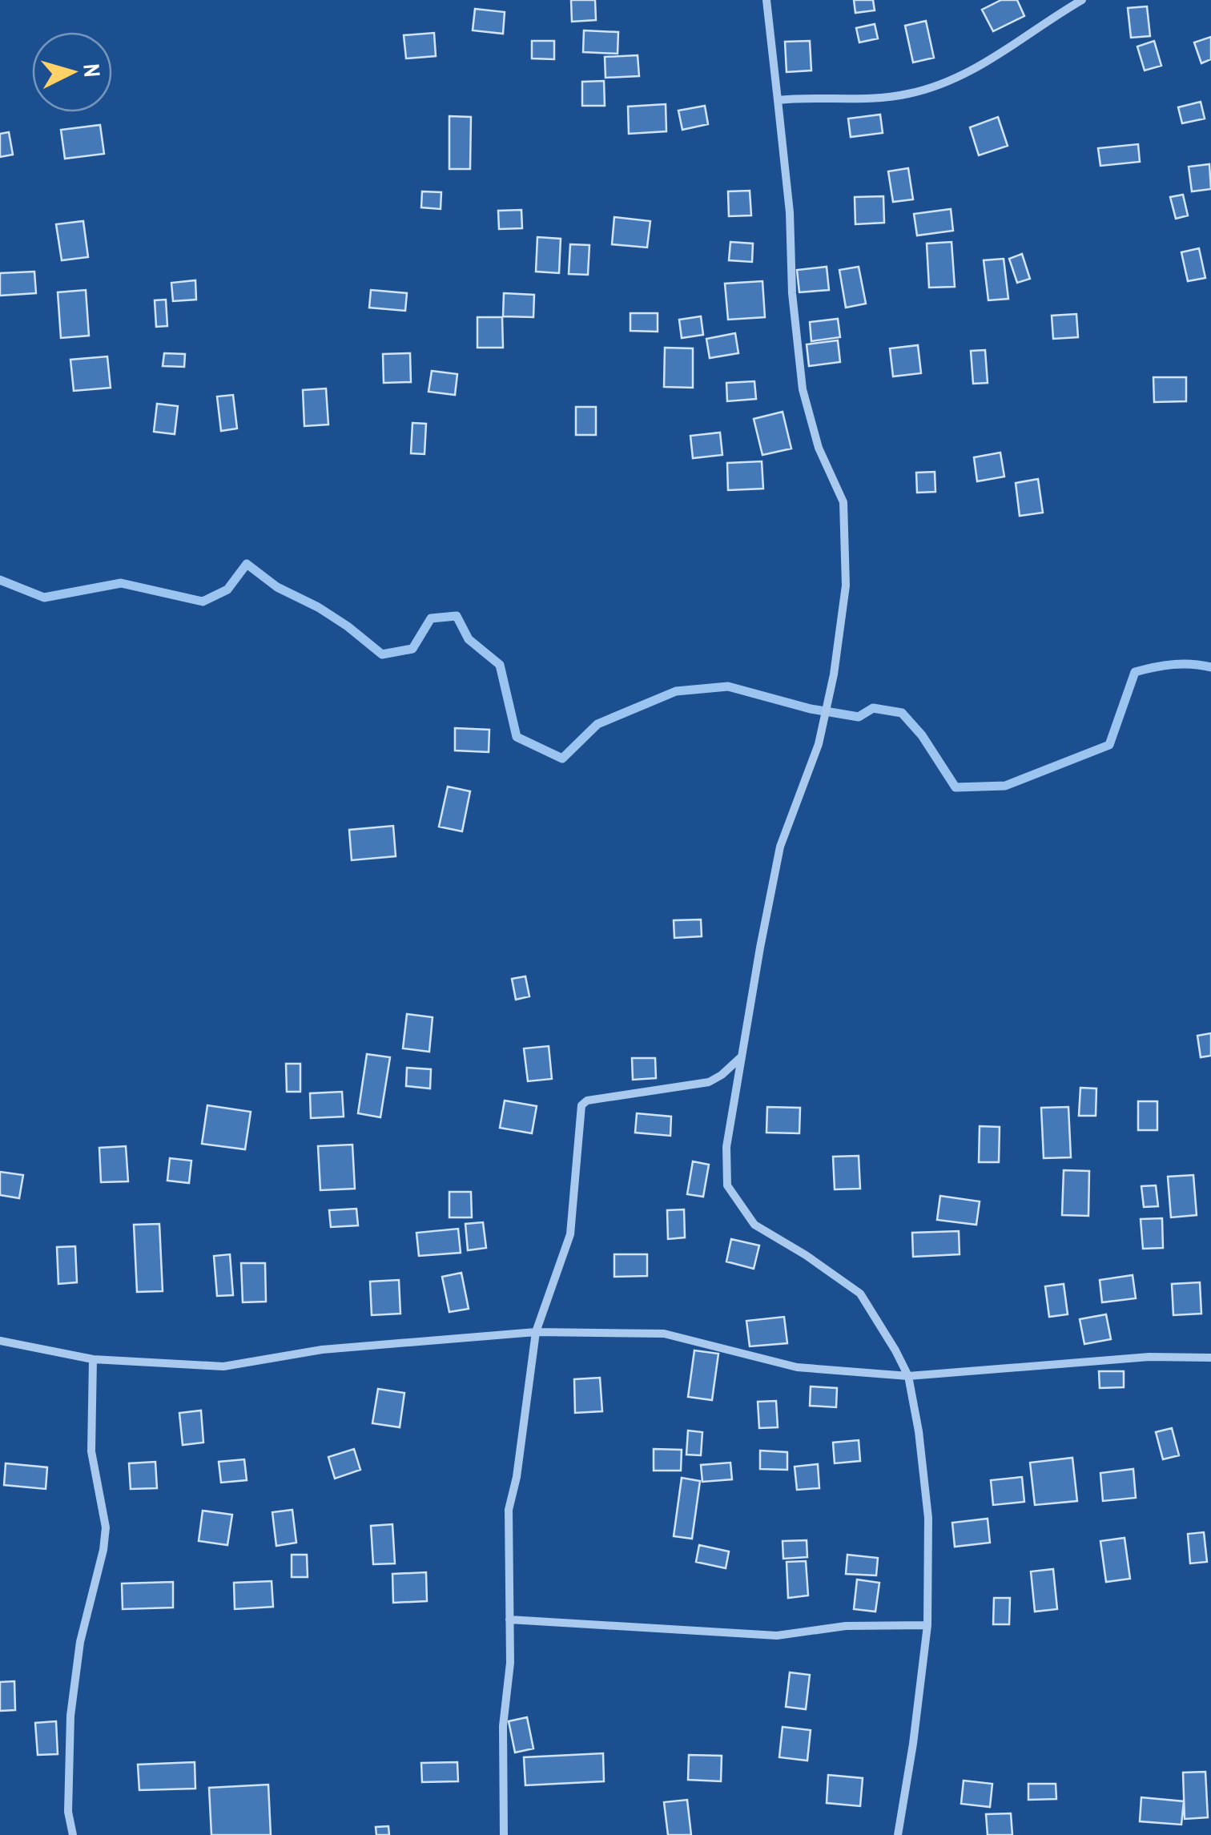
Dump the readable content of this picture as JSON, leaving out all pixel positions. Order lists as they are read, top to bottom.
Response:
{
  "north": "right"
}
